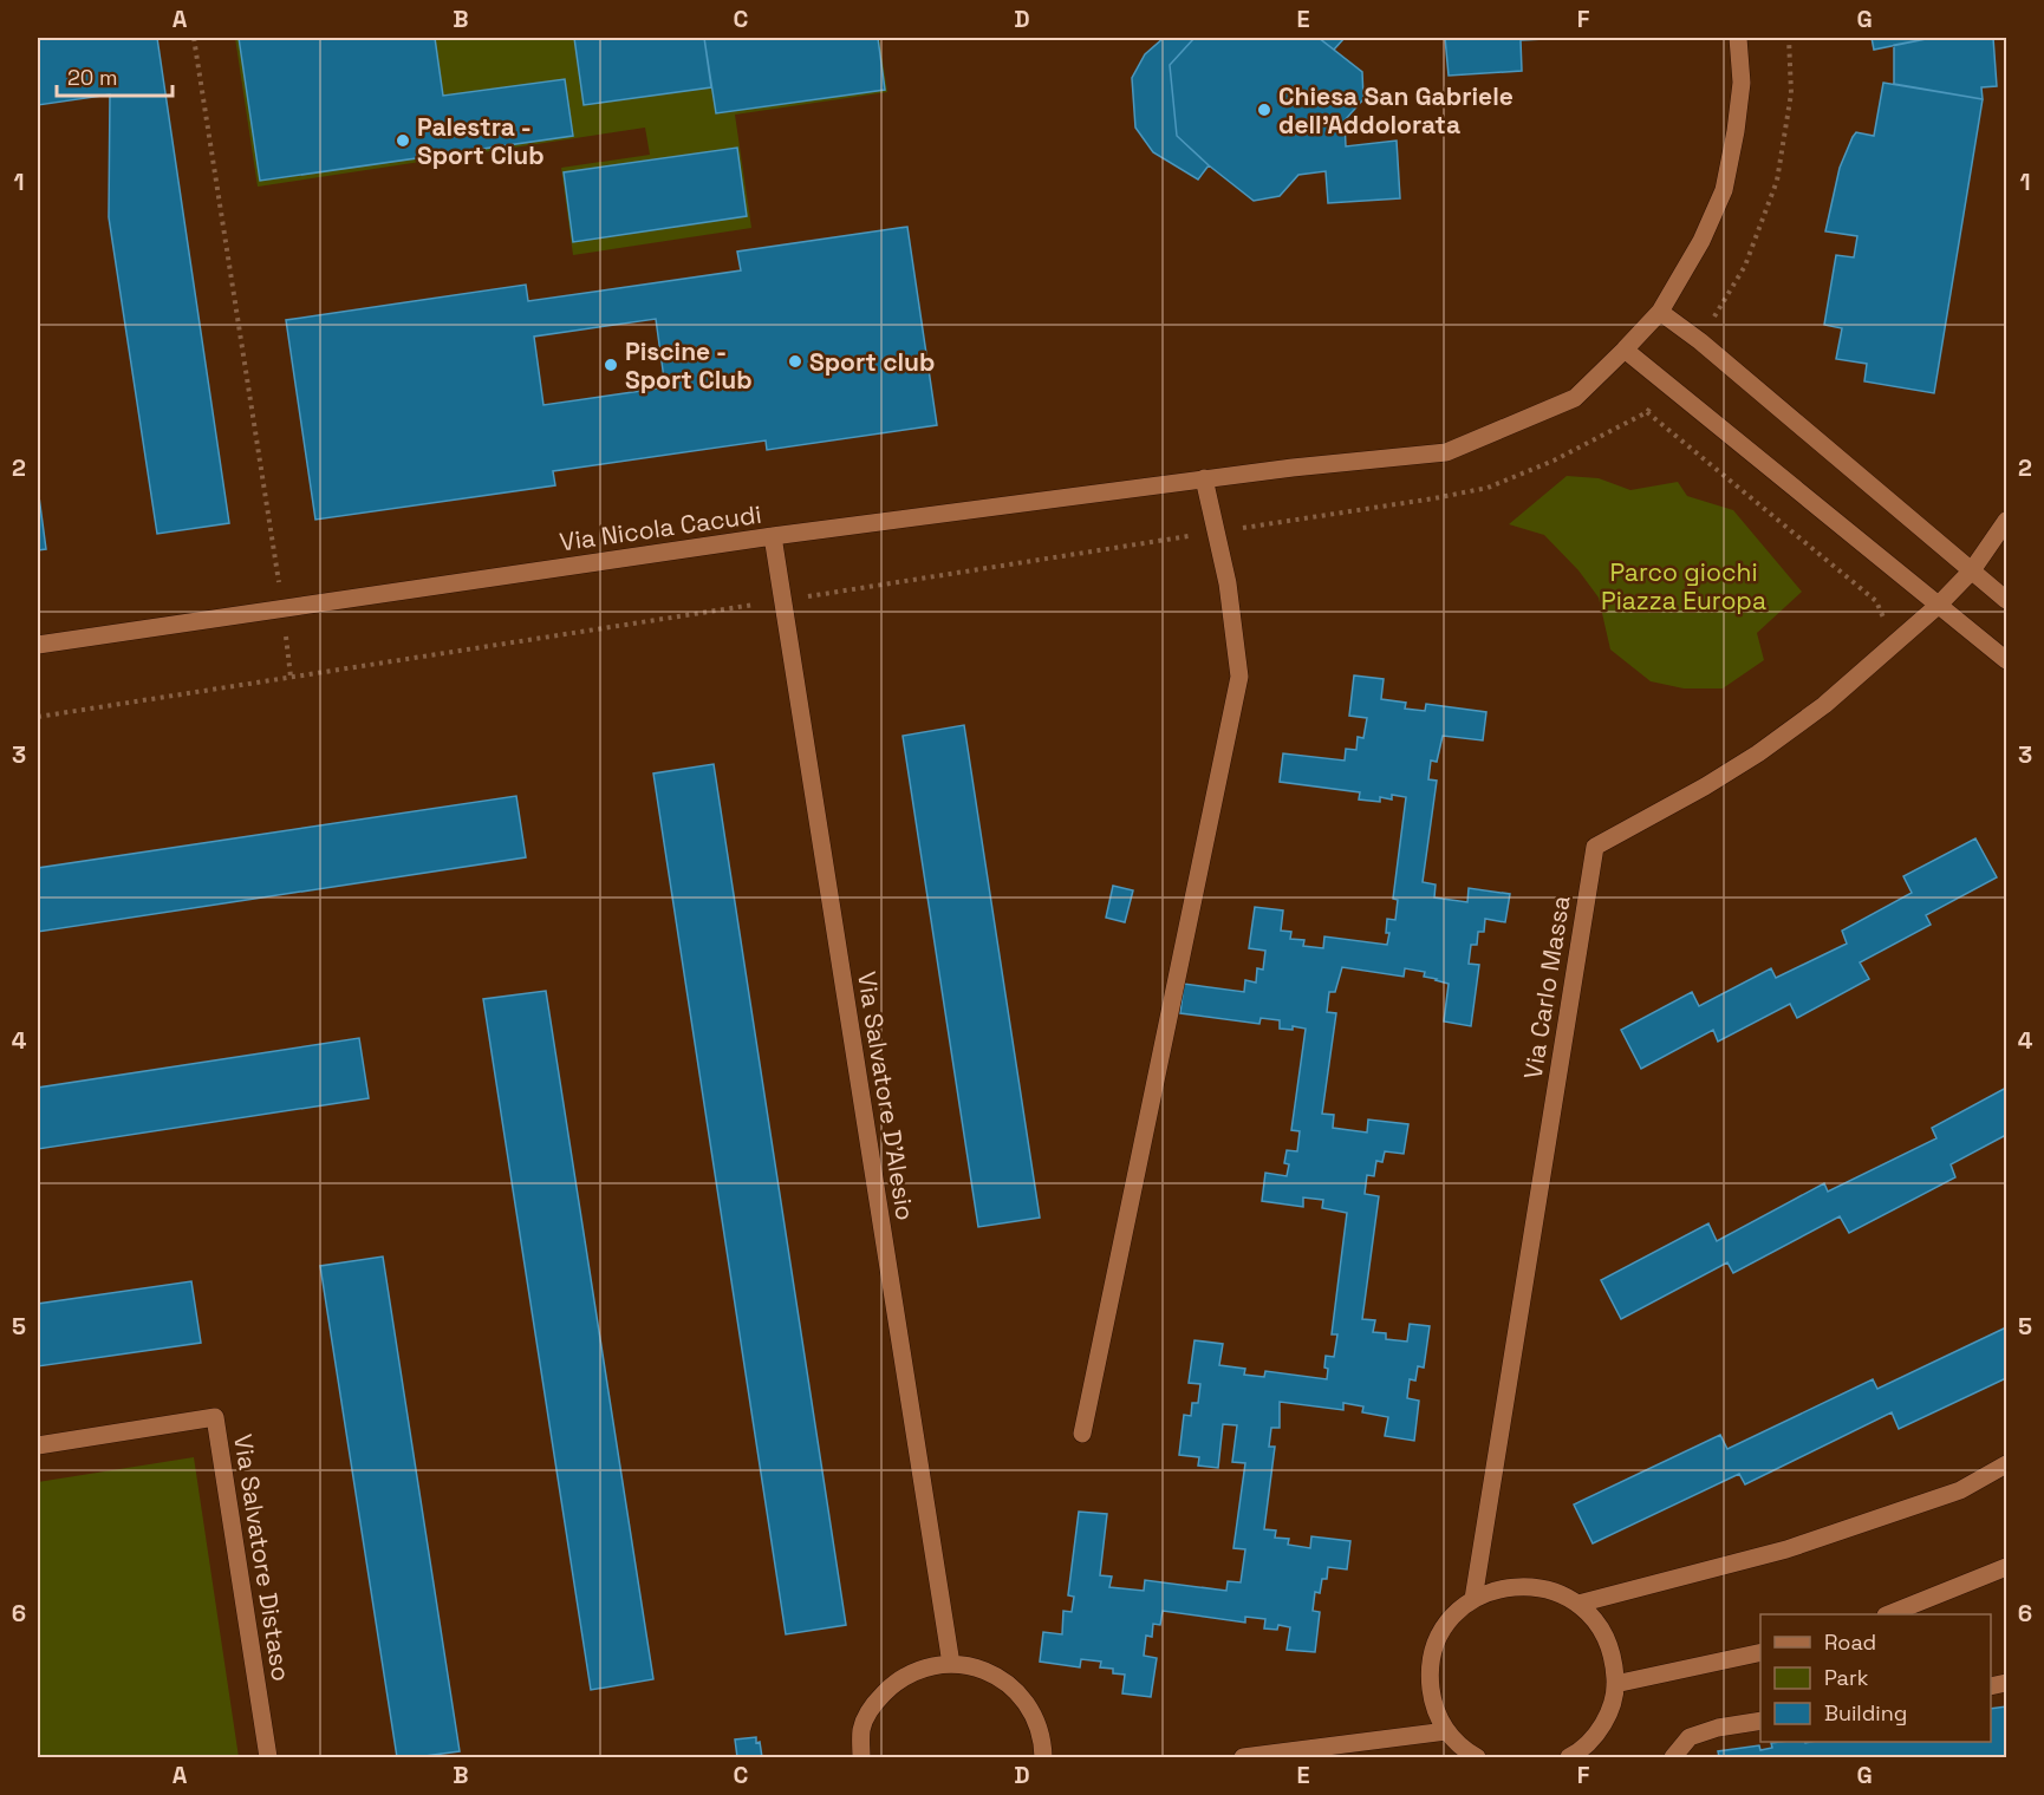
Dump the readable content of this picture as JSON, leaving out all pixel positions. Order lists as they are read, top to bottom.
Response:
{
  "streets": {
    "street": [
      "Via Nicola Cacudi",
      "Via Carlo Massa",
      "Via Salvatore D'Alesio",
      "Via Salvatore Distaso"
    ]
  },
  "crossings": [
    ["Via Nicola Cacudi", "Via Salvatore D'Alesio"]
  ],
  "parks": ["Parco giochi Piazza Europa"],
  "places": [
    "Chiesa San Gabriele dell'Addolorata",
    "Palestra - Sport Club",
    "Sport club",
    "Piscine - Sport Club"
  ],
  "legend": ["Road", "Park", "Building"],
  "scale_bar": "20 m",
  "grid": {
    "columns": [
      "A",
      "B",
      "C",
      "D",
      "E",
      "F",
      "G"
    ],
    "rows": [
      "1",
      "2",
      "3",
      "4",
      "5",
      "6"
    ]
  }
}
